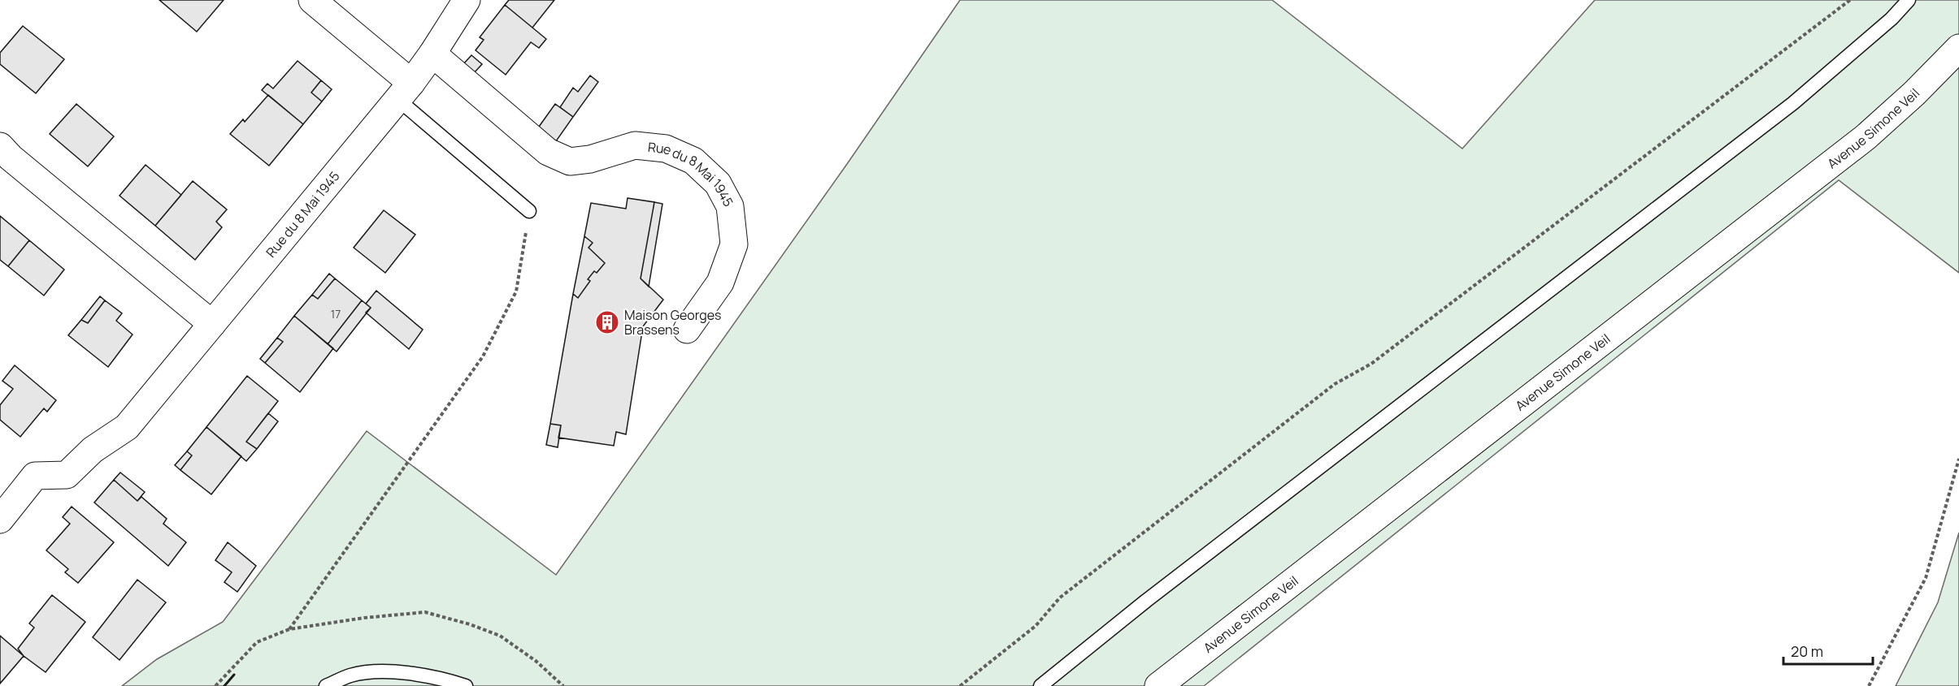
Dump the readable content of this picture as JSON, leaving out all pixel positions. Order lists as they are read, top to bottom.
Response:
{
  "streets": {
    "street": ["Avenue Simone Veil", "Rue du 8 Mai 1945"]
  },
  "places": {
    "building": ["Maison Georges Brassens"]
  },
  "house_numbers": ["17"],
  "scale_bar": "20 m"
}
